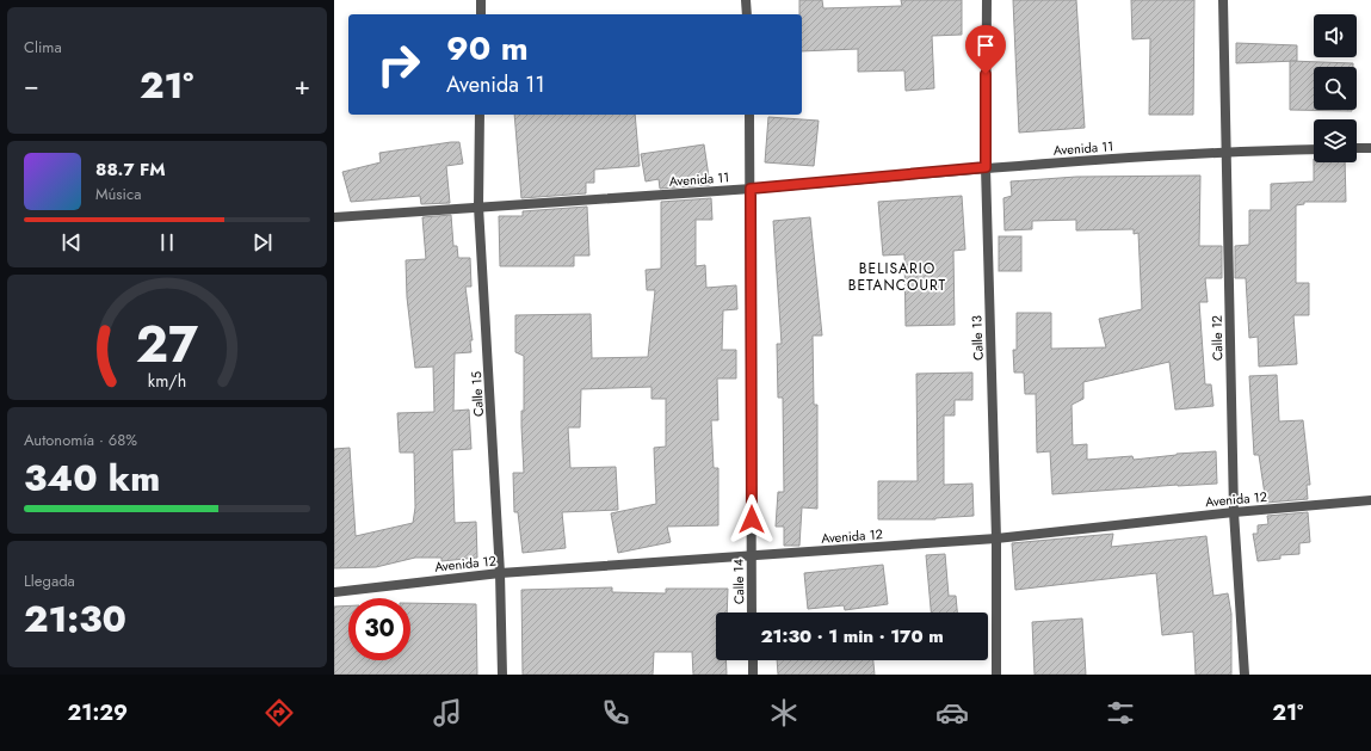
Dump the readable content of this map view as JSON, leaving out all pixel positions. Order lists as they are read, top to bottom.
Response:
{
  "streets": {
    "street": [
      "Avenida 11",
      "Calle 13",
      "Calle 12",
      "Calle 15",
      "Avenida 12",
      "Calle 14"
    ]
  },
  "crossings": [
    ["Avenida 11", "Calle 13"],
    ["Avenida 11", "Calle 12"],
    ["Avenida 11", "Calle 15"],
    ["Avenida 11", "Calle 14"],
    ["Calle 13", "Avenida 12"],
    ["Calle 12", "Avenida 12"],
    ["Calle 15", "Avenida 12"],
    ["Avenida 12", "Calle 14"]
  ],
  "districts": ["BELISARIO BETANCOURT"],
  "page": {
    "tile": [
      "Clima",
      ["Autonomía · 68%", "340 km"],
      ["Llegada", "21:30"]
    ],
    "turn": ["90 m", "Avenida 11"],
    "heat": ["−", "21°", "+"],
    "song": ["88.7 FM", "Música"],
    "limit": "30",
    "trip": "21:30 · 1 min · 170 m",
    "tabs": ["21:29", "21°"],
    "gauge": ["27", "km/h"]
  }
}
